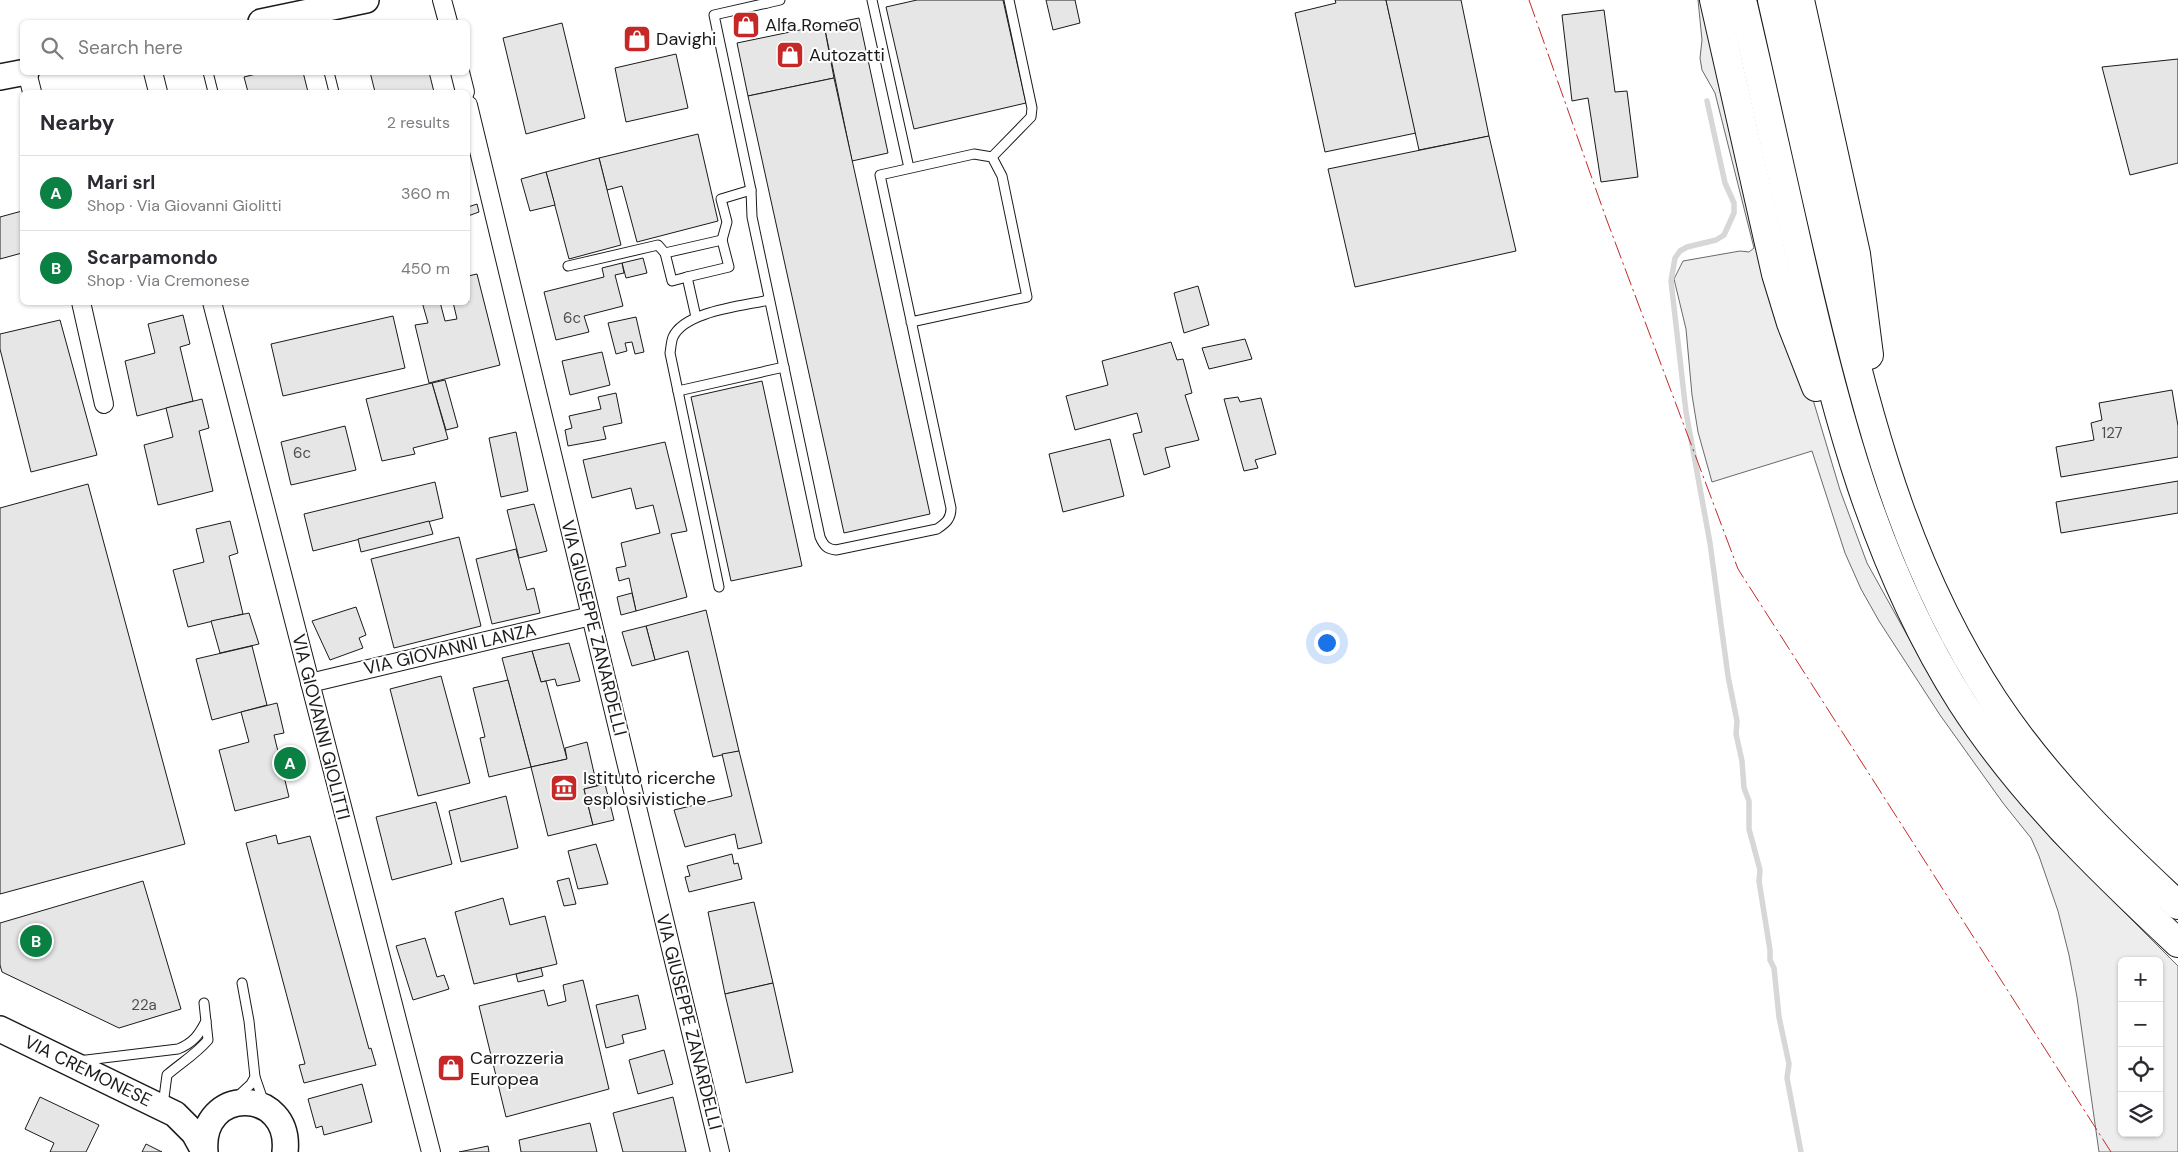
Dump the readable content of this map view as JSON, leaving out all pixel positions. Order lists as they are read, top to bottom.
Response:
{
  "streets": {
    "main road": ["VIA CREMONESE"],
    "street": ["VIA GIUSEPPE ZANARDELLI", "VIA GIOVANNI LANZA", "VIA GIOVANNI GIOLITTI"]
  },
  "crossings": [
    ["VIA GIUSEPPE ZANARDELLI", "VIA GIOVANNI LANZA"],
    ["VIA GIOVANNI LANZA", "VIA GIOVANNI GIOLITTI"]
  ],
  "places": {
    "shop": [
      "Alfa Romeo",
      "Davighi",
      "Autozatti",
      "Carrozzeria Europea"
    ],
    "museum": ["Istituto ricerche esplosivistiche"]
  },
  "house_numbers": [
    "6c",
    "127",
    "6c",
    "22a"
  ],
  "page": {
    "search": "Search here",
    "heading": ["Nearby", "2 results"],
    "list": [
      {
        "mark": "A",
        "name": "Mari srl",
        "note": "Shop · Via Giovanni Giolitti",
        "value": "360 m"
      },
      {
        "mark": "B",
        "name": "Scarpamondo",
        "note": "Shop · Via Cremonese",
        "value": "450 m"
      }
    ],
    "pins": ["A", "B"],
    "map_buttons": ["+", "−"]
  }
}
